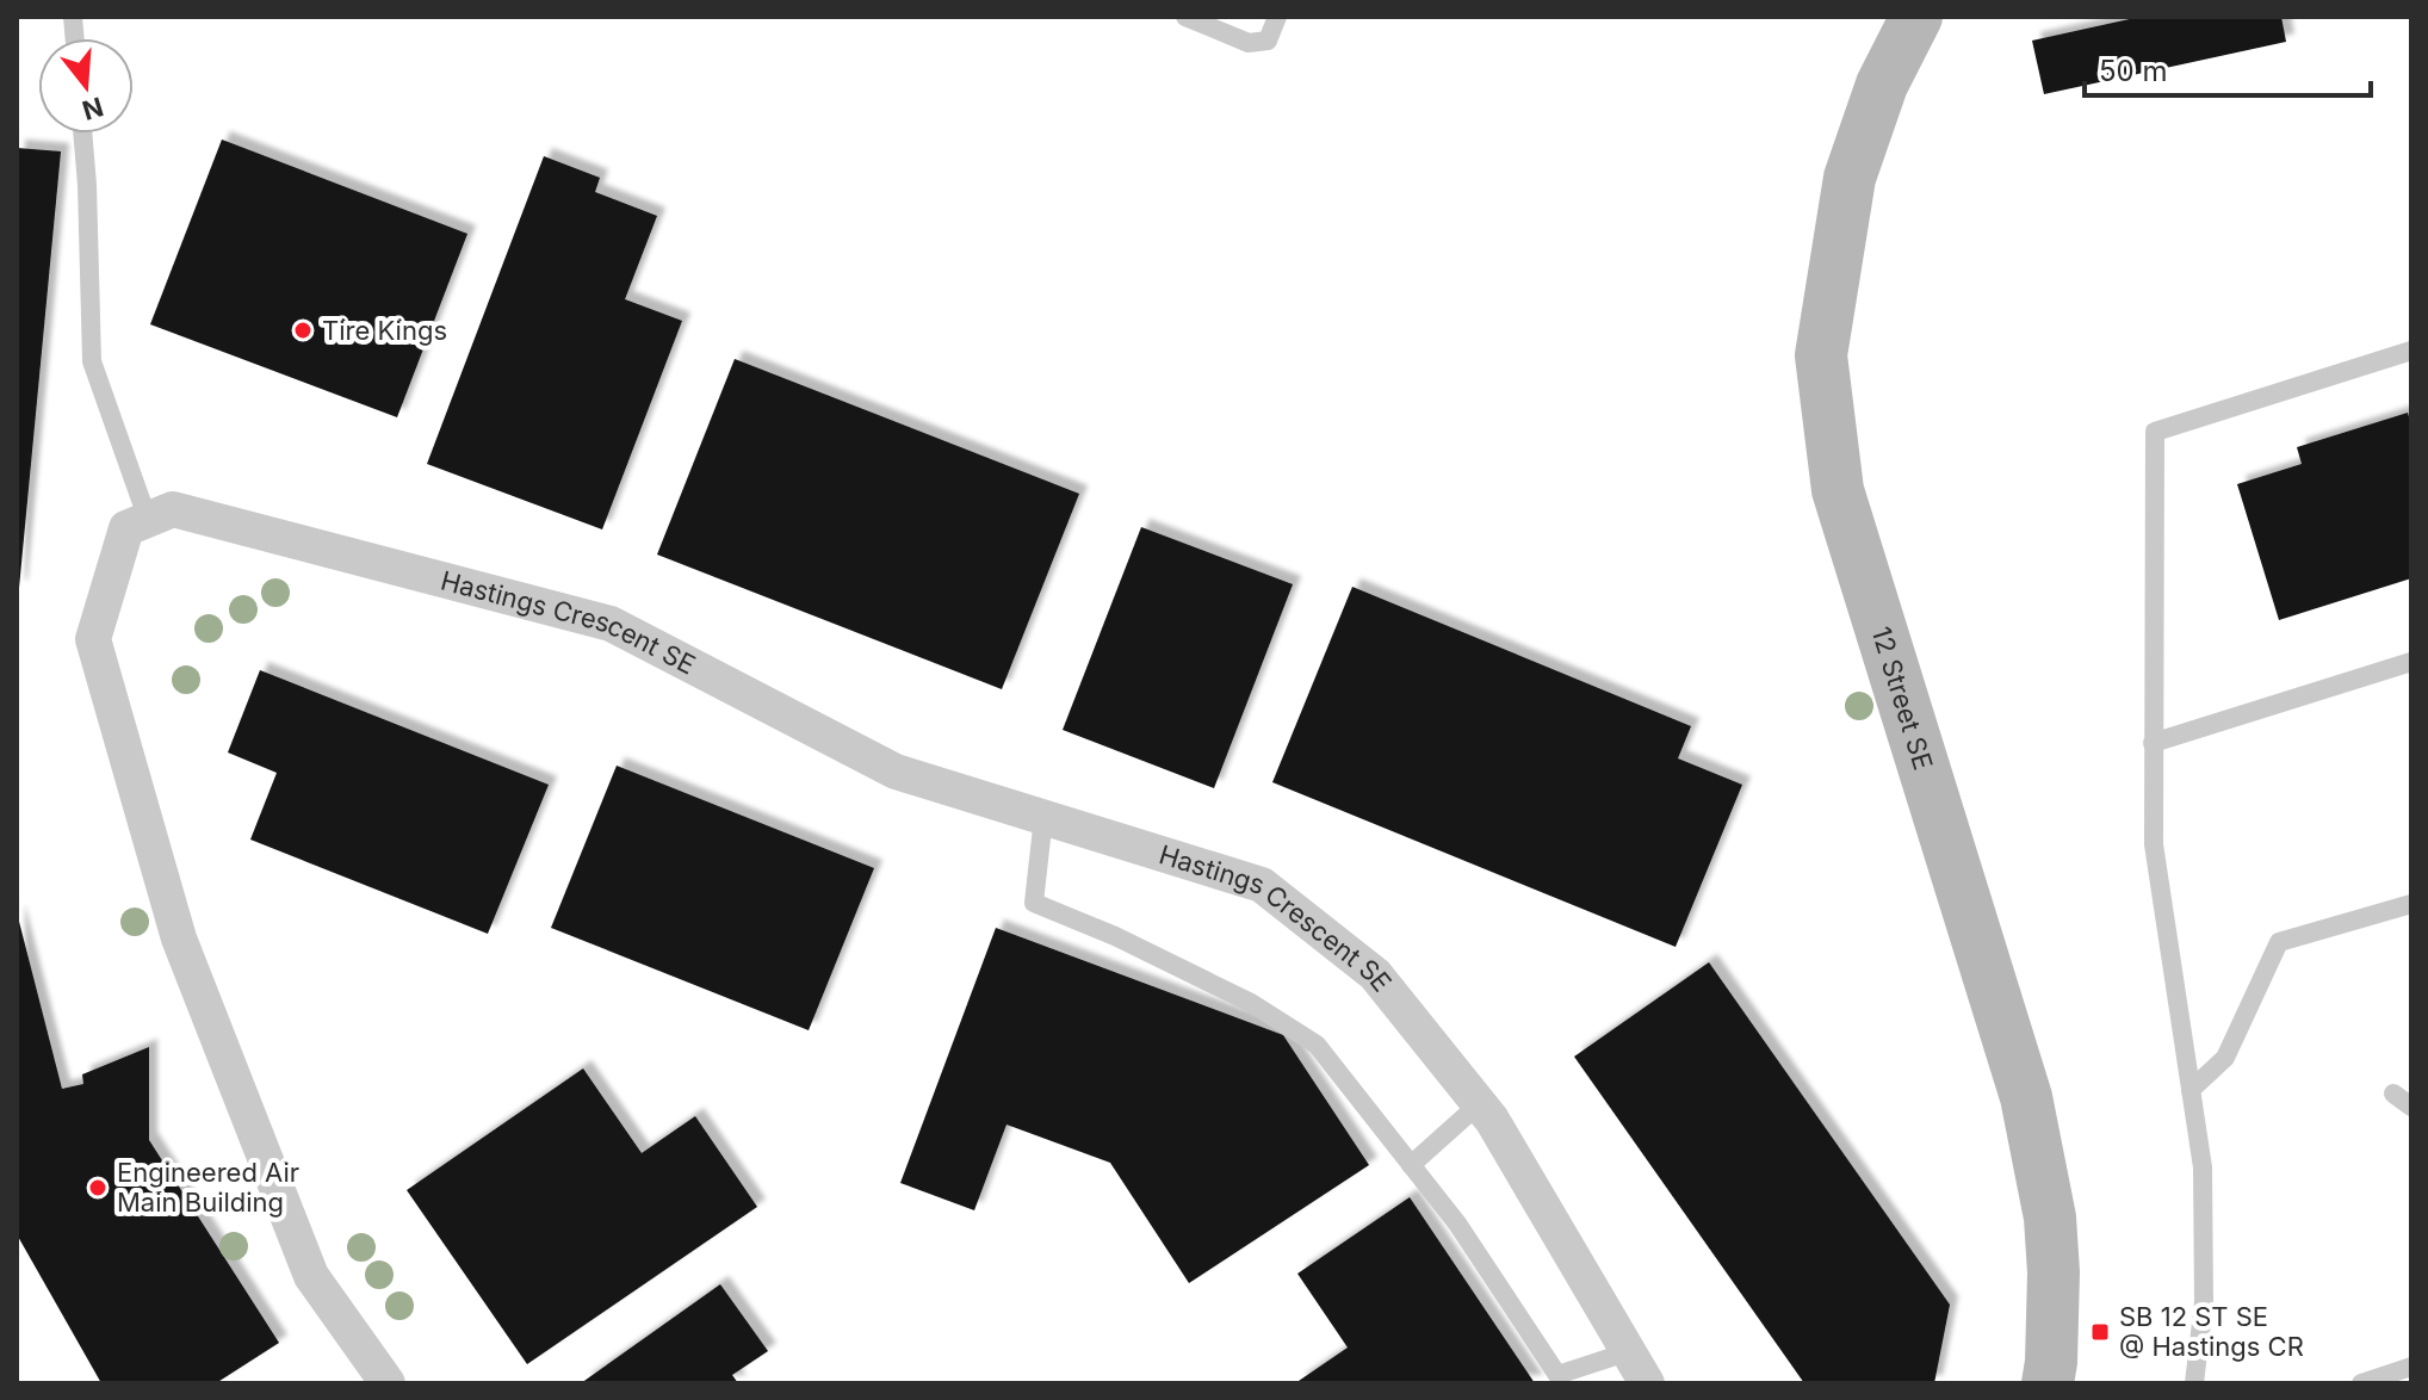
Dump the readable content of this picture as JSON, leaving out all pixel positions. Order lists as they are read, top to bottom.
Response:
{
  "streets": {
    "street": ["Hastings Crescent SE", "12 Street SE"]
  },
  "places": {
    "other": ["Tire Kings", "Engineered Air Main Building"],
    "transit": ["SB 12 ST SE @ Hastings CR"]
  },
  "scale_bar": "50 m",
  "north": "bottom"
}
